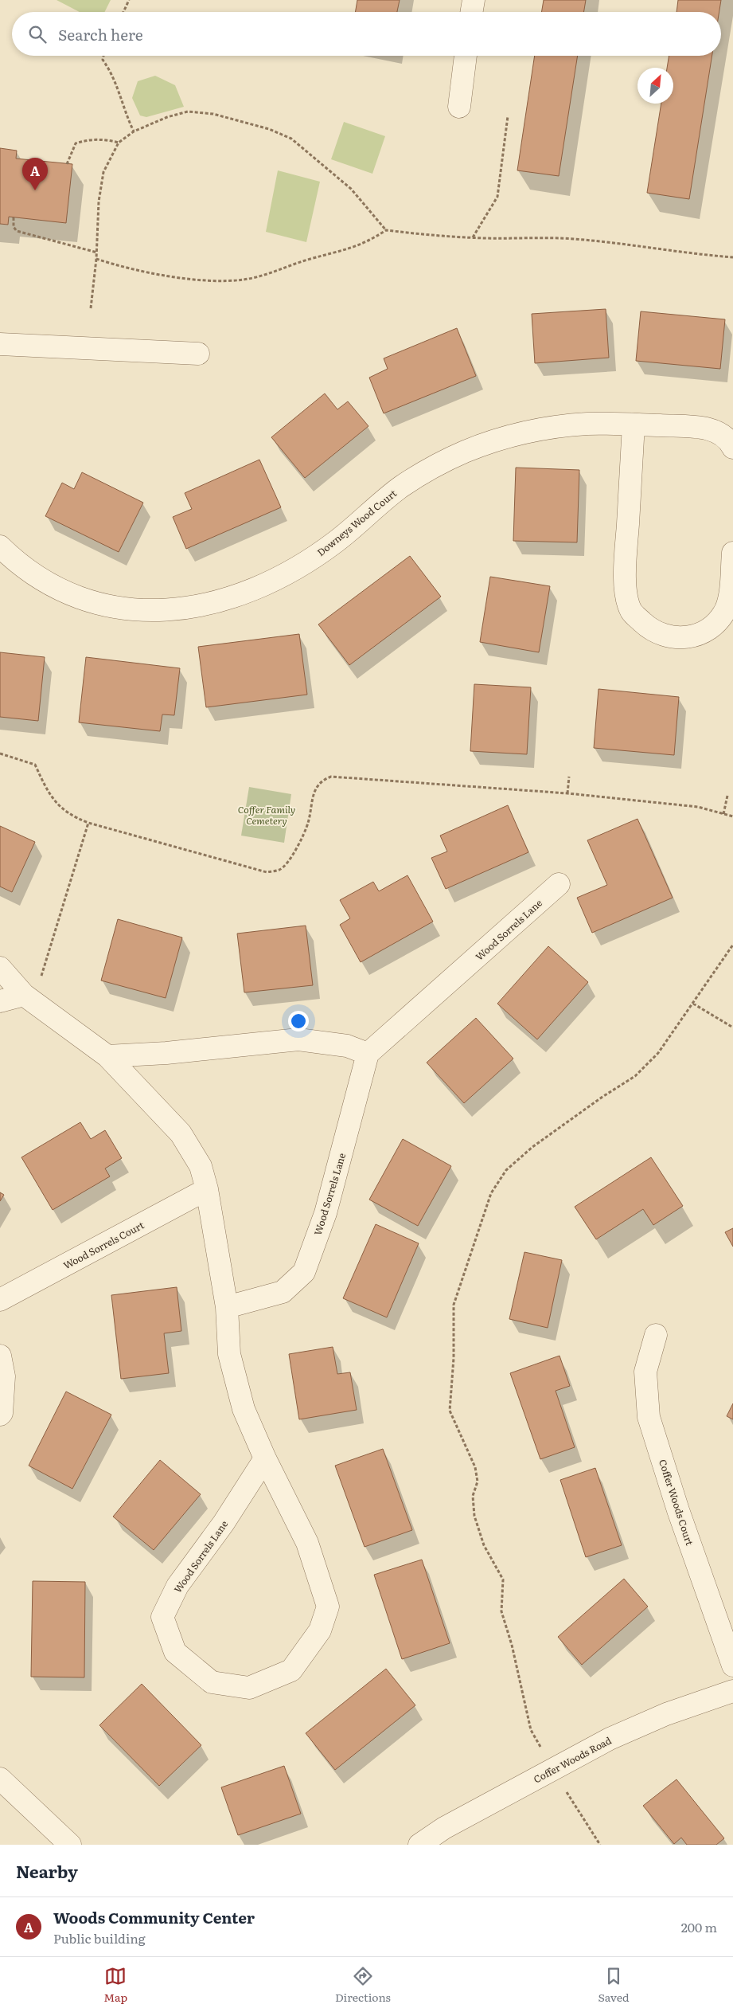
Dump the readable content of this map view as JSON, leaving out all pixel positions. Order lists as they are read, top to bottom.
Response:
{
  "streets": {
    "street": [
      "Downeys Wood Court",
      "Wood Sorrels Lane",
      "Wood Sorrels Court",
      "Coffer Woods Court",
      "Coffer Woods Road"
    ]
  },
  "crossings": [
    ["Wood Sorrels Lane", "Wood Sorrels Court"]
  ],
  "parks": ["Coffer Family Cemetery"],
  "north": "top right",
  "page": {
    "search": "Search here",
    "pins": "A",
    "heading": "Nearby",
    "list": [
      {
        "mark": "A",
        "name": "Woods Community Center",
        "note": "Public building",
        "value": "200 m"
      }
    ],
    "nav": ["Map", "Directions", "Saved"]
  }
}
